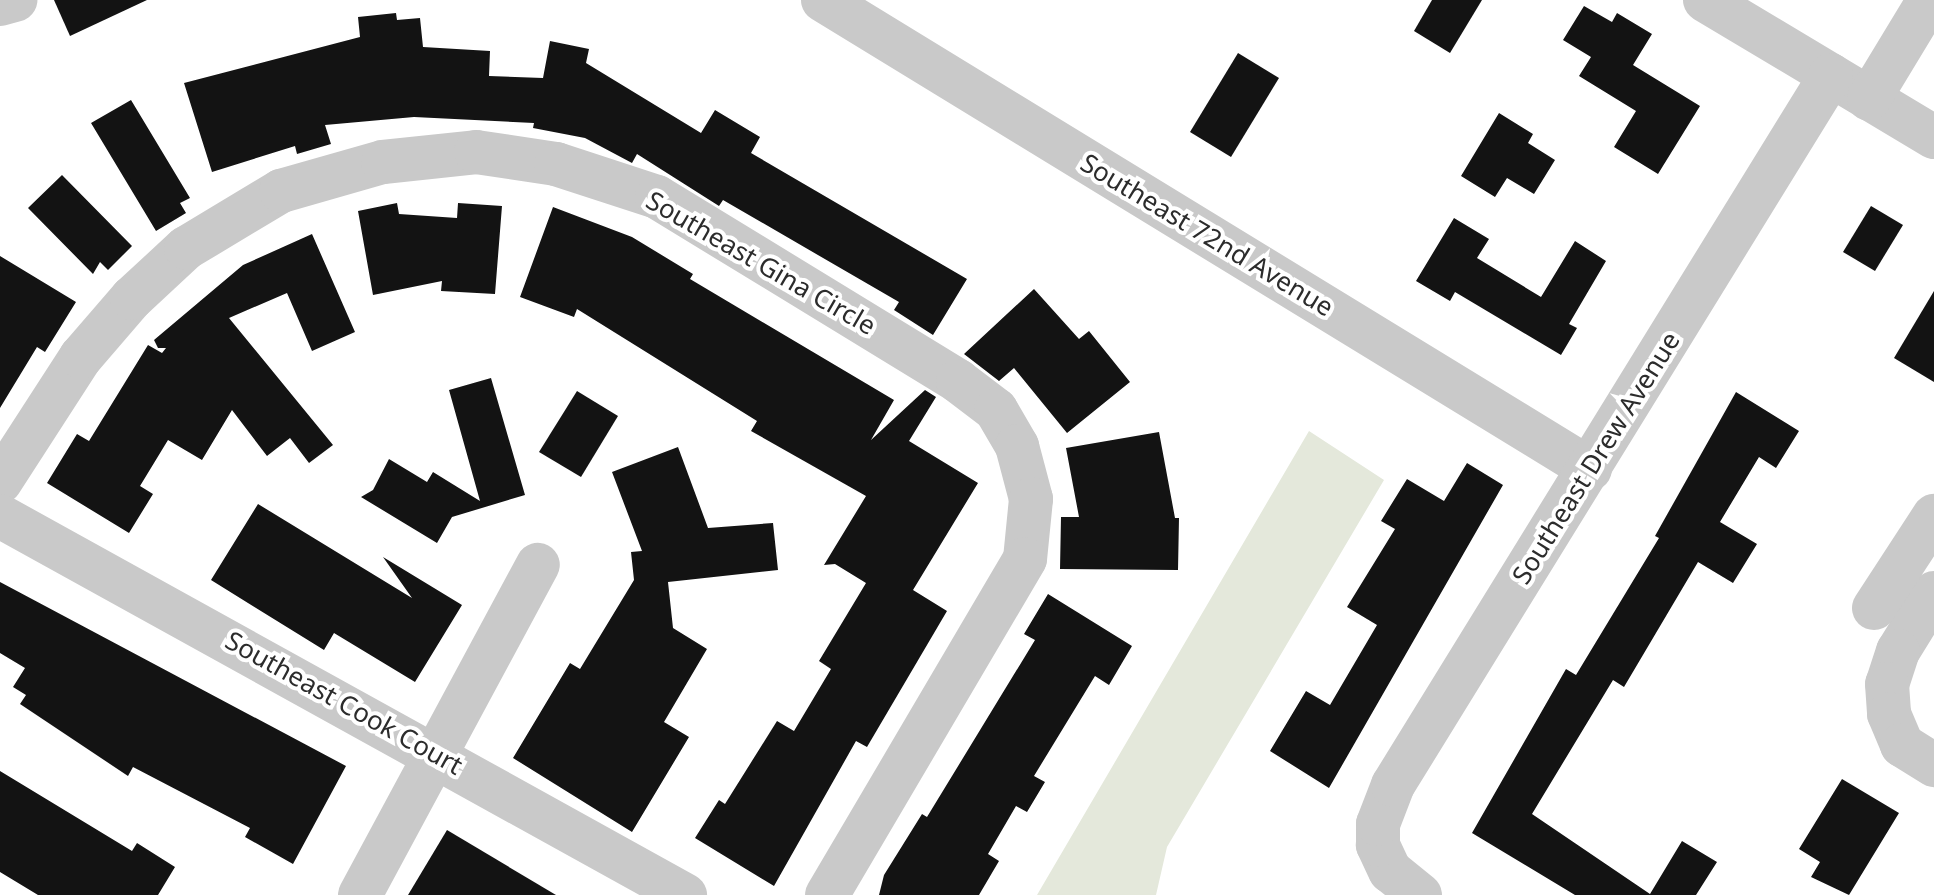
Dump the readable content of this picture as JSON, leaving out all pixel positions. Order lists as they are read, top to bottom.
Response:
{
  "streets": {
    "street": [
      "Southeast 72nd Avenue",
      "Southeast Gina Circle",
      "Southeast Drew Avenue",
      "Southeast Cook Court"
    ]
  },
  "crossings": [
    ["Southeast 72nd Avenue", "Southeast Drew Avenue"]
  ]
}
